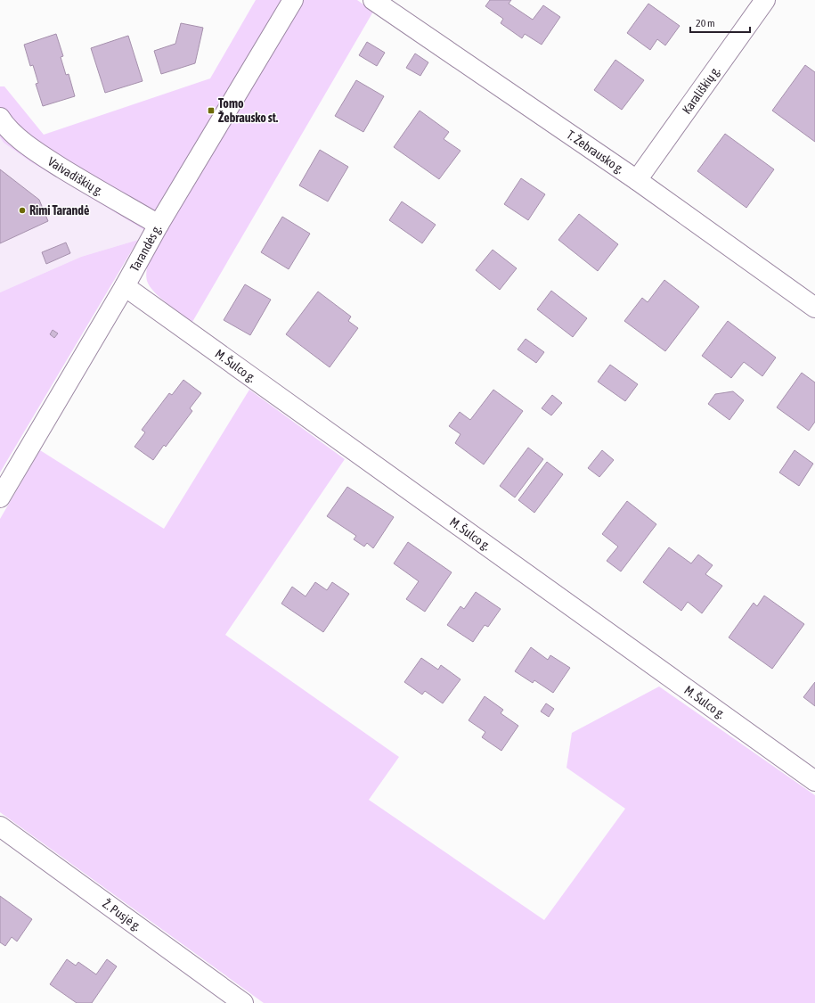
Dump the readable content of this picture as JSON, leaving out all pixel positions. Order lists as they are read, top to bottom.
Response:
{
  "streets": {
    "street": [
      "Karališkių g.",
      "T. Žebrausko g.",
      "Vaivadiškių g.",
      "Tarandės g.",
      "M. Šulco g.",
      "Ž. Pusjė g."
    ]
  },
  "crossings": [
    ["Karališkių g.", "T. Žebrausko g."],
    ["Vaivadiškių g.", "Tarandės g."],
    ["Tarandės g.", "M. Šulco g."]
  ],
  "places": {
    "transit": ["Tomo Žebrausko st."],
    "other": ["Rimi Tarandė"]
  },
  "scale_bar": "20 m"
}
